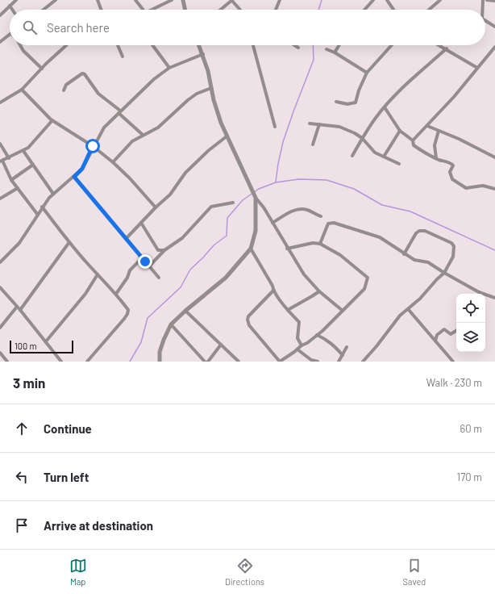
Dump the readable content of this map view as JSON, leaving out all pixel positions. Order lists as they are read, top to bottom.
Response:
{
  "scale_bar": "100 m",
  "page": {
    "search": "Search here",
    "scale": "100 m",
    "heading": ["3 min", "Walk · 230 m"],
    "list": [
      ["Continue", "60 m"],
      ["Turn left", "170 m"],
      "Arrive at destination"
    ],
    "nav": ["Map", "Directions", "Saved"]
  }
}
